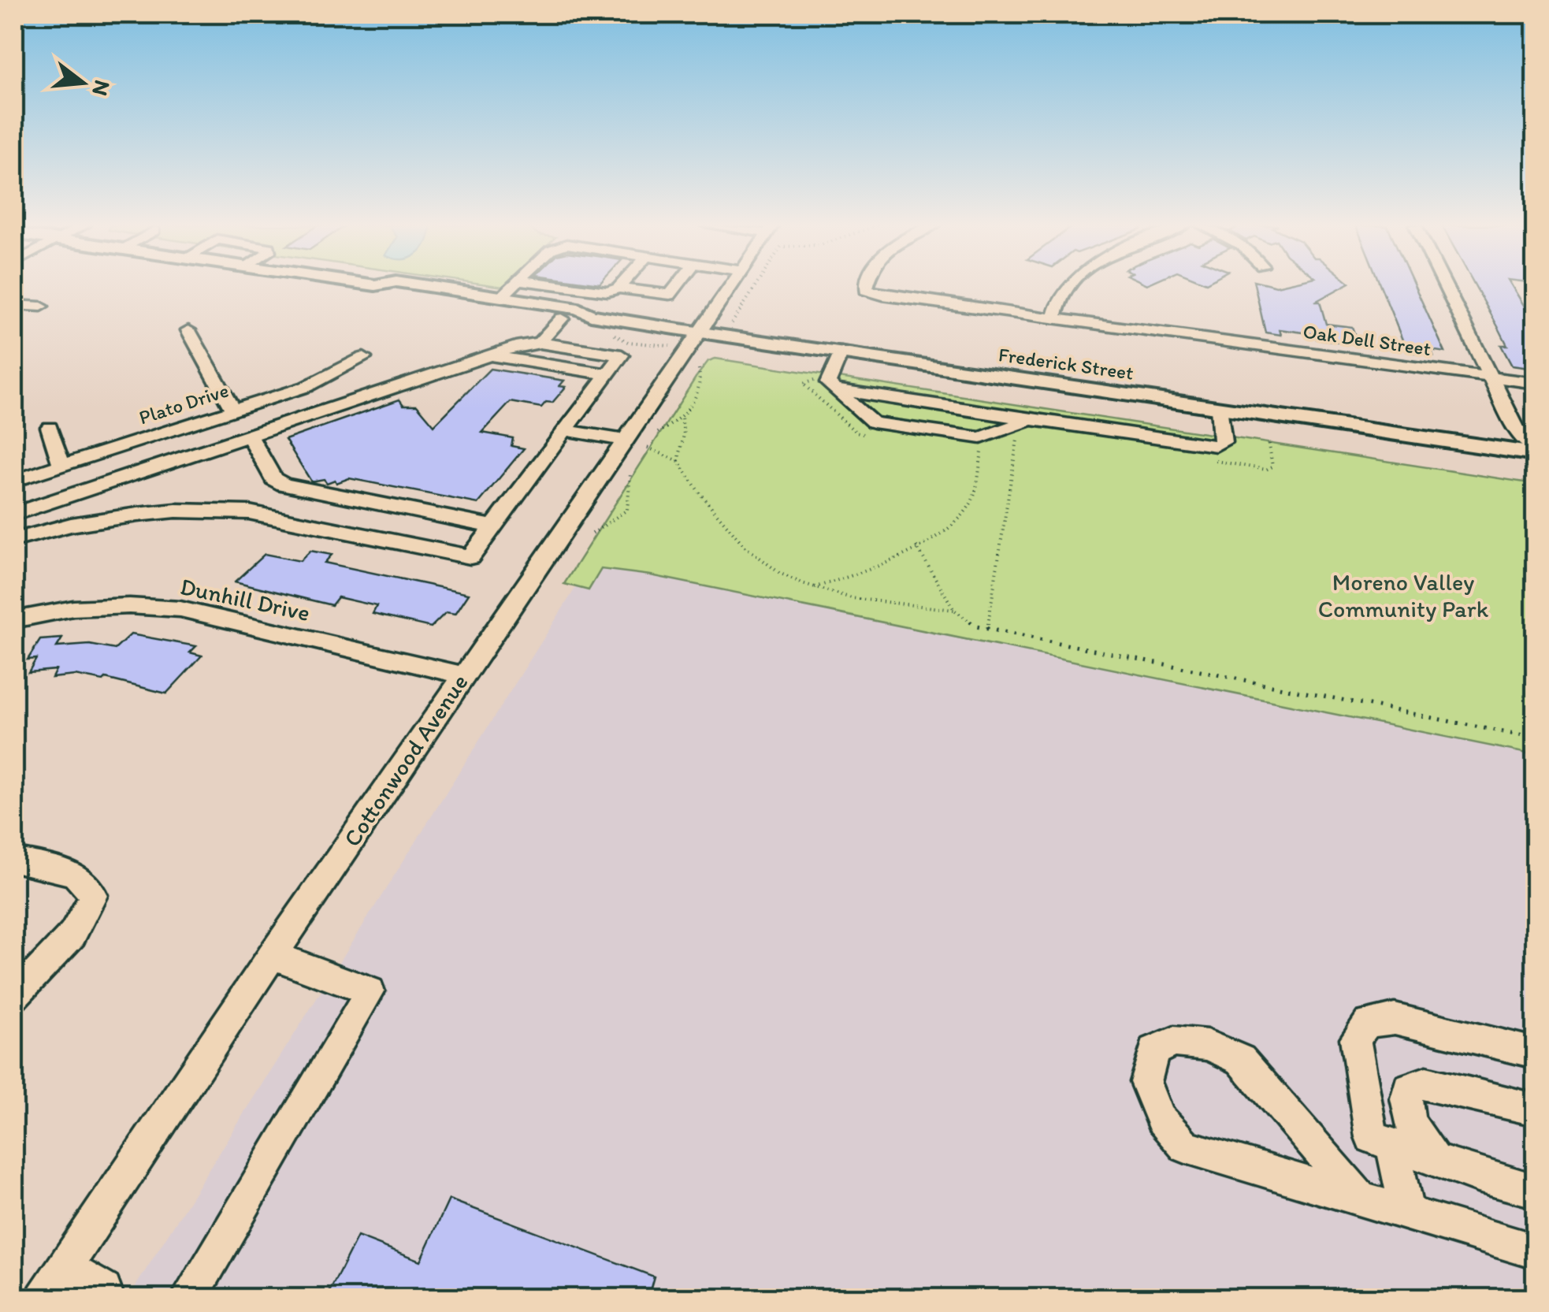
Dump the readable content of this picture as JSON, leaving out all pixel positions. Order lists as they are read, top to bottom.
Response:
{
  "streets": {
    "main road": ["Frederick Street"],
    "street": [
      "Oak Dell Street",
      "Plato Drive",
      "Dunhill Drive",
      "Cottonwood Avenue"
    ]
  },
  "crossings": [
    ["Frederick Street", "Cottonwood Avenue"],
    ["Dunhill Drive", "Cottonwood Avenue"]
  ],
  "parks": ["Moreno Valley Community Park"],
  "north": "right"
}
